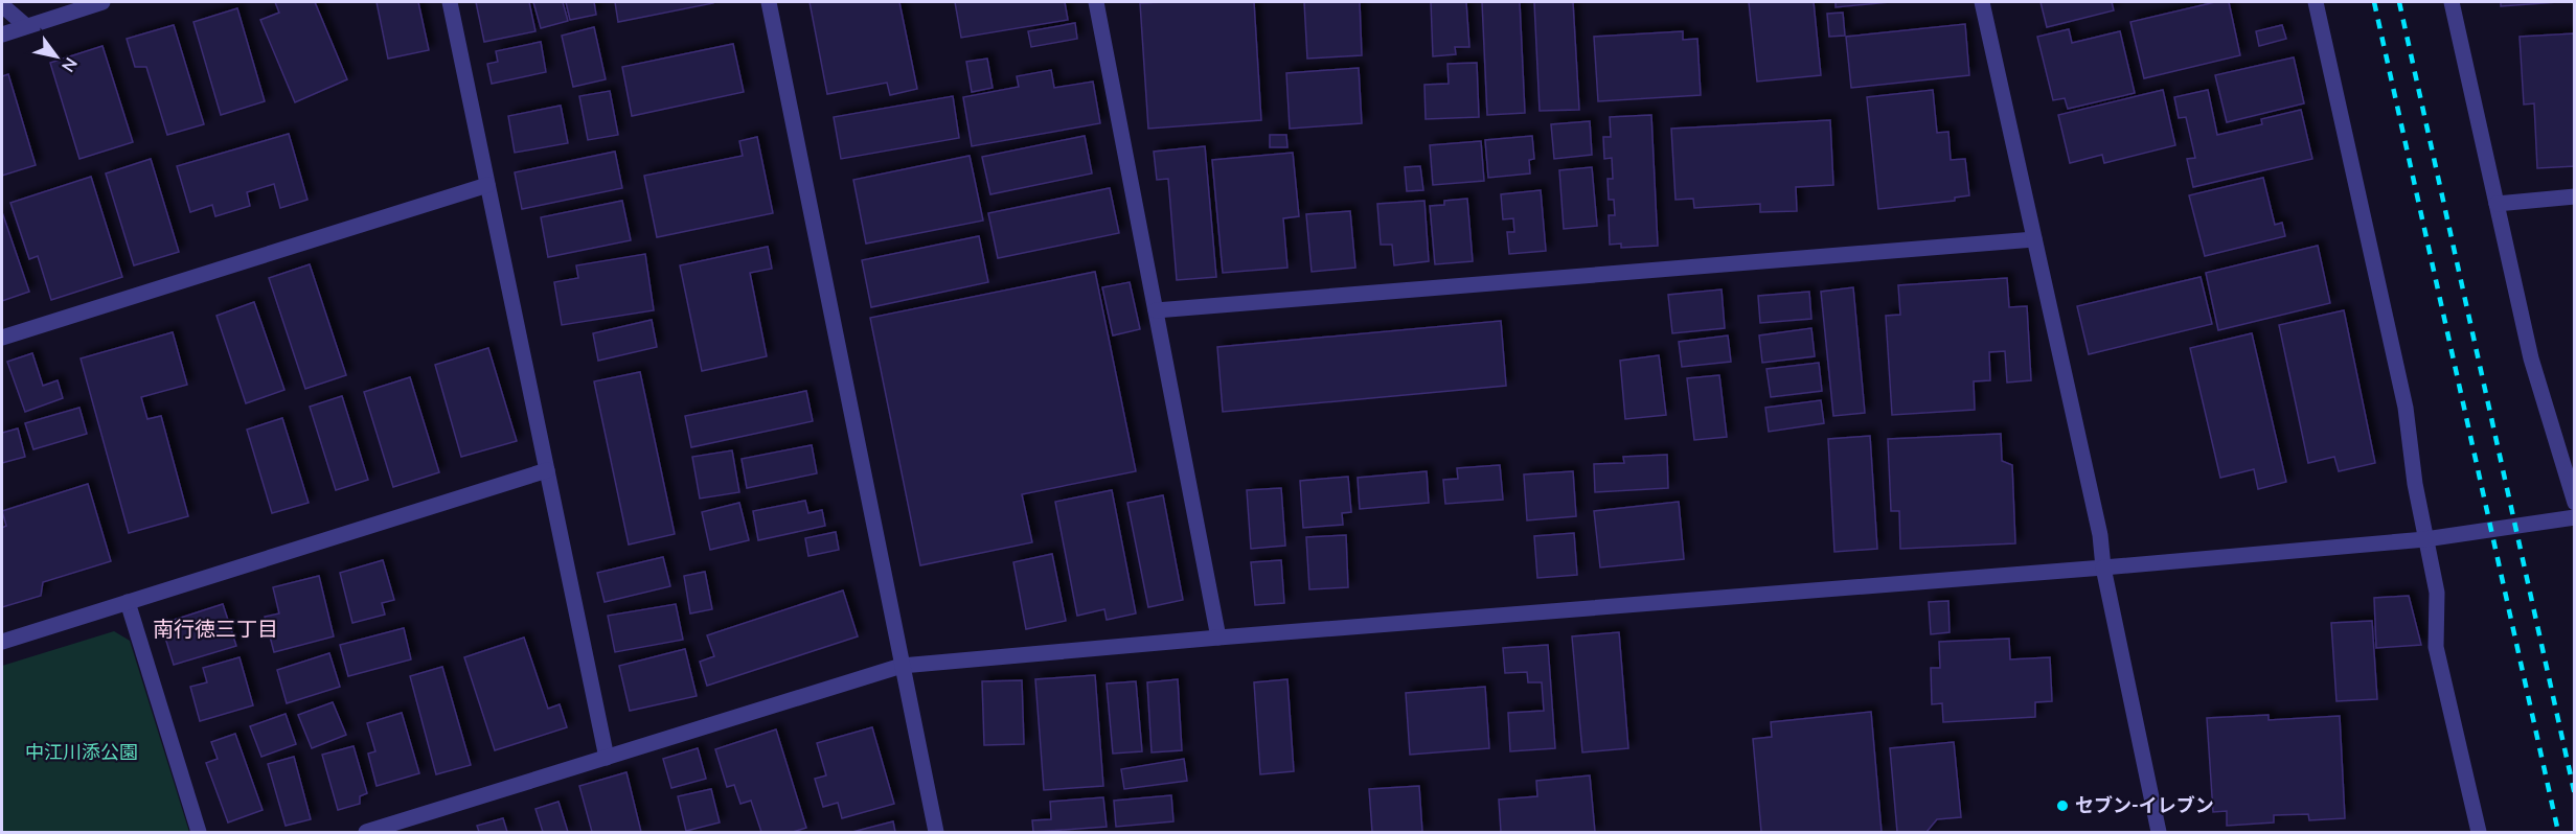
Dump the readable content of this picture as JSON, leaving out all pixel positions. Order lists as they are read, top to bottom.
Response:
{
  "districts": ["南行徳三丁目"],
  "parks": ["中江川添公園"],
  "places": ["セブン-イレブン"],
  "north": "bottom right"
}
